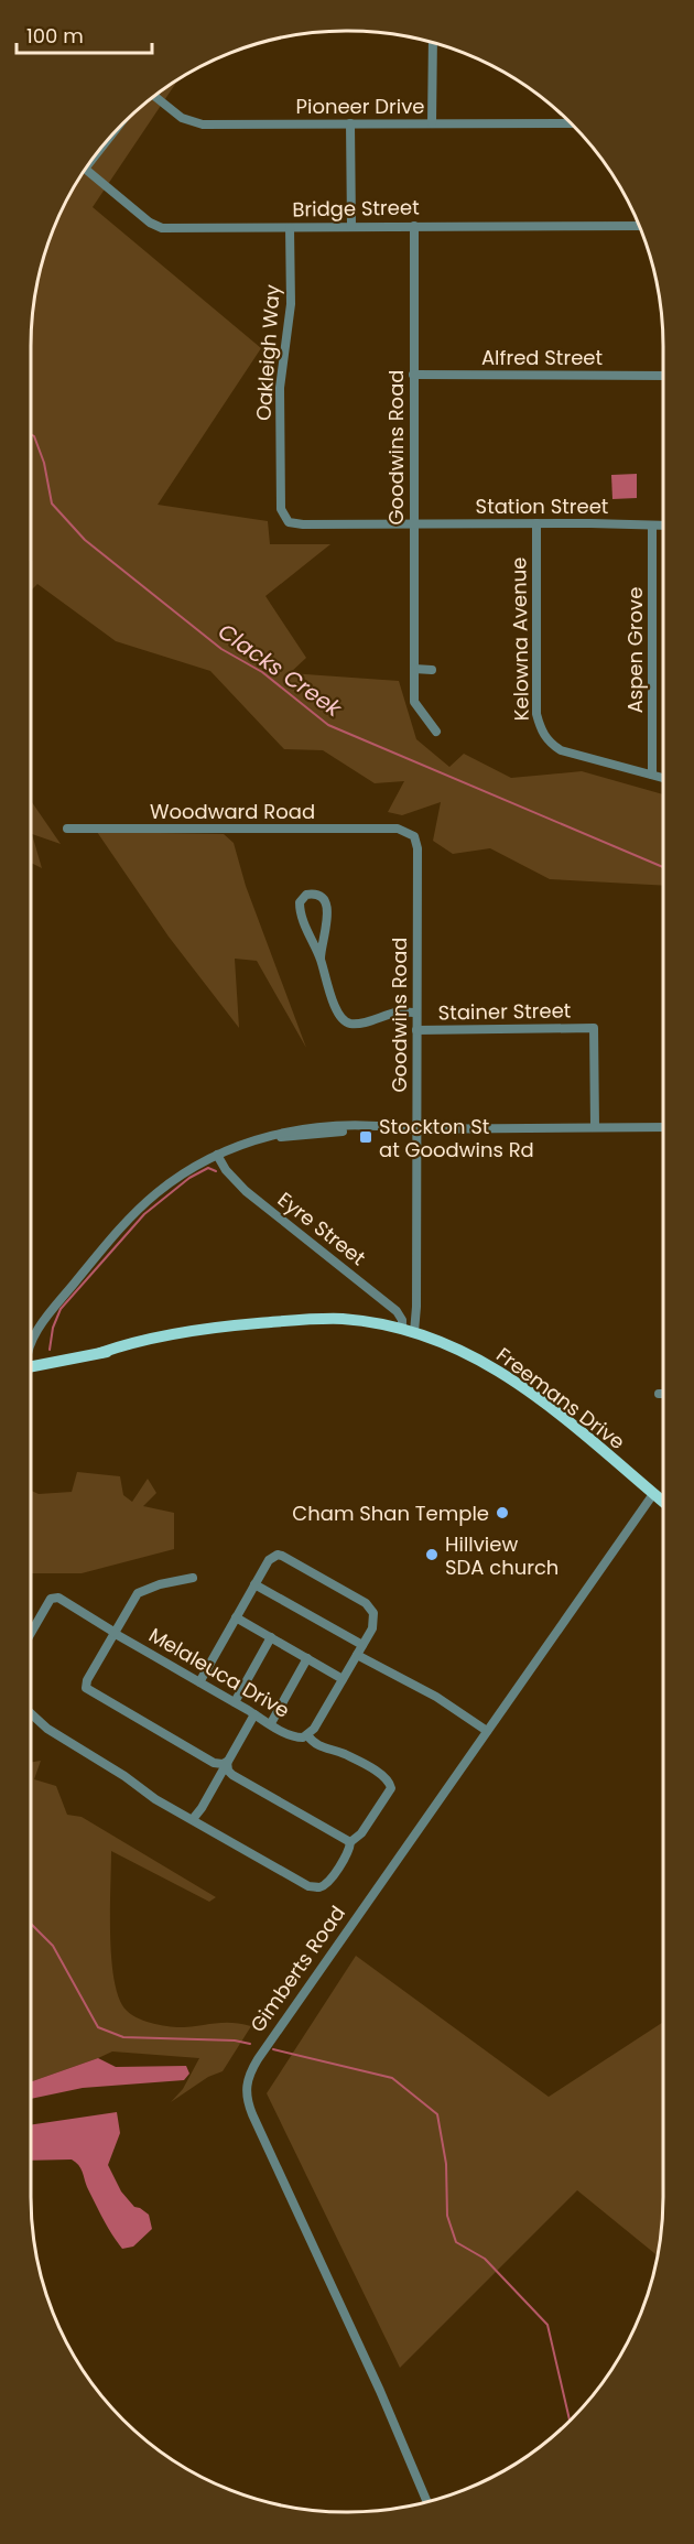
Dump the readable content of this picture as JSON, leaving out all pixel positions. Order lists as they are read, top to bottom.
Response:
{
  "streets": {
    "main road": ["Freemans Drive"],
    "street": [
      "Pioneer Drive",
      "Bridge Street",
      "Oakleigh Way",
      "Alfred Street",
      "Goodwins Road",
      "Station Street",
      "Kelowna Avenue",
      "Aspen Grove",
      "Woodward Road",
      "Stainer Street",
      "Eyre Street",
      "Melaleuca Drive",
      "Gimberts Road"
    ]
  },
  "crossings": [
    ["Bridge Street", "Oakleigh Way"],
    ["Bridge Street", "Goodwins Road"],
    ["Oakleigh Way", "Station Street"],
    ["Alfred Street", "Goodwins Road"],
    ["Goodwins Road", "Station Street"],
    ["Goodwins Road", "Woodward Road"],
    ["Goodwins Road", "Stainer Street"],
    ["Goodwins Road", "Eyre Street"],
    ["Goodwins Road", "Freemans Drive"],
    ["Station Street", "Kelowna Avenue"],
    ["Station Street", "Aspen Grove"],
    ["Kelowna Avenue", "Aspen Grove"],
    ["Eyre Street", "Freemans Drive"],
    ["Freemans Drive", "Gimberts Road"]
  ],
  "water": ["Clacks Creek"],
  "places": {
    "transit": ["Stockton St at Goodwins Rd"],
    "other": ["Cham Shan Temple", "Hillview SDA church"]
  },
  "scale_bar": "100 m"
}
